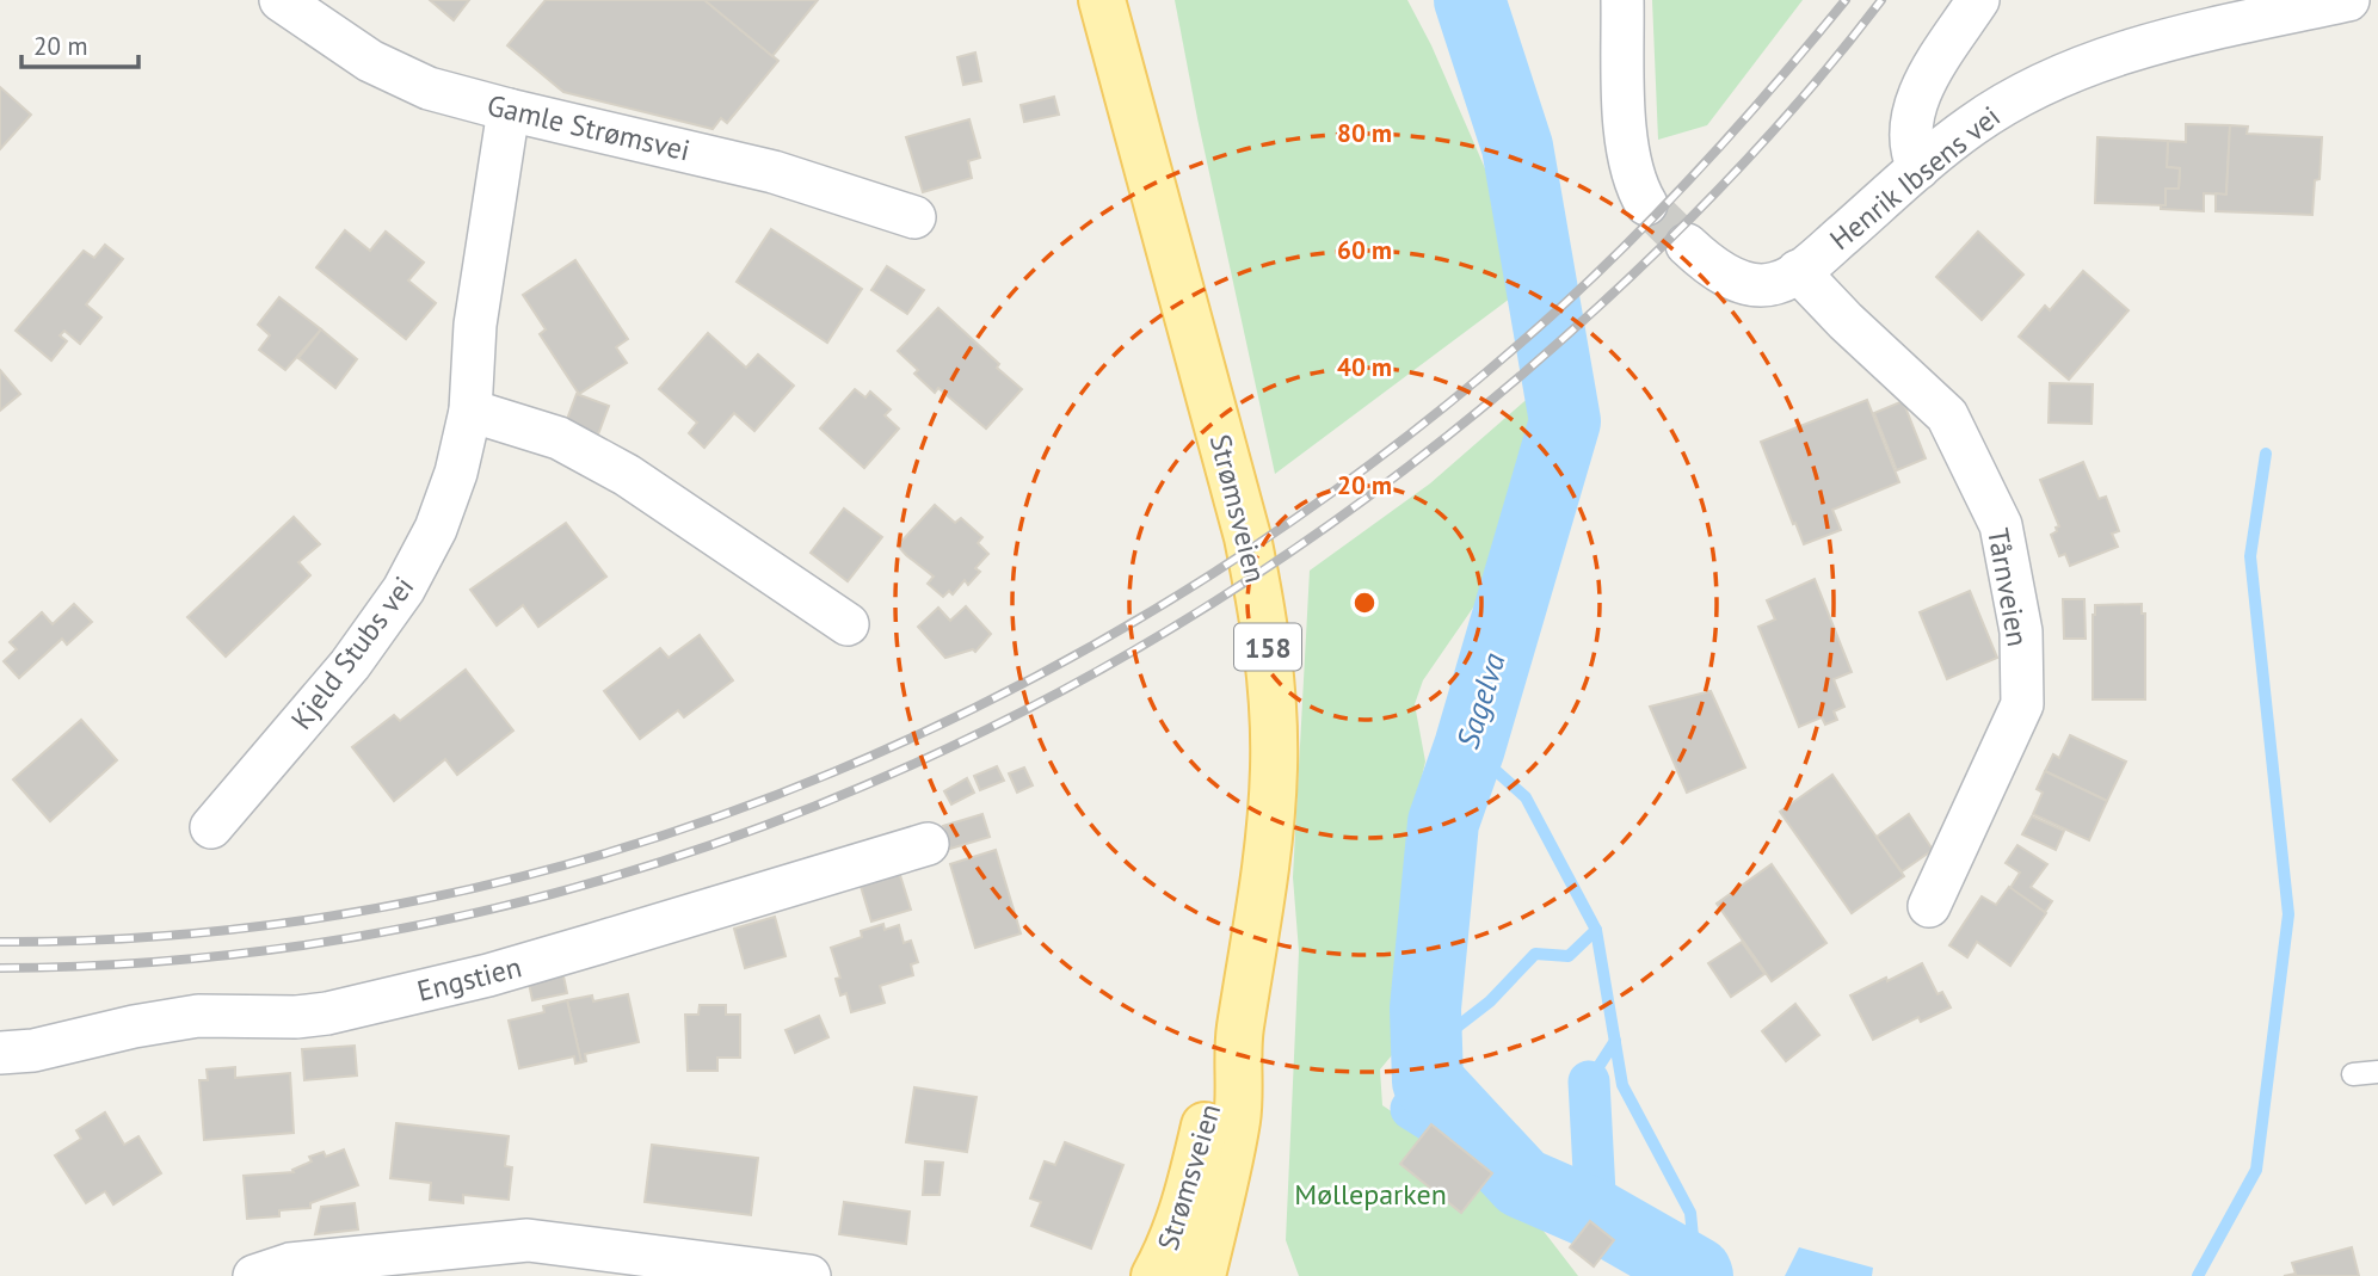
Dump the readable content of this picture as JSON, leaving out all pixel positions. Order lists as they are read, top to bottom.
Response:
{
  "streets": {
    "main road": ["Strømsveien", "158"],
    "street": [
      "Gamle Strømsvei",
      "Henrik Ibsens vei",
      "Tårnveien",
      "Kjeld Stubs vei",
      "Engstien"
    ]
  },
  "crossings": [
    ["Gamle Strømsvei", "Kjeld Stubs vei"],
    ["Henrik Ibsens vei", "Tårnveien"]
  ],
  "water": ["Sagelva"],
  "parks": ["Mølleparken"],
  "scale_bar": "20 m",
  "rings": [
    "80 m",
    "60 m",
    "40 m",
    "20 m"
  ]
}
